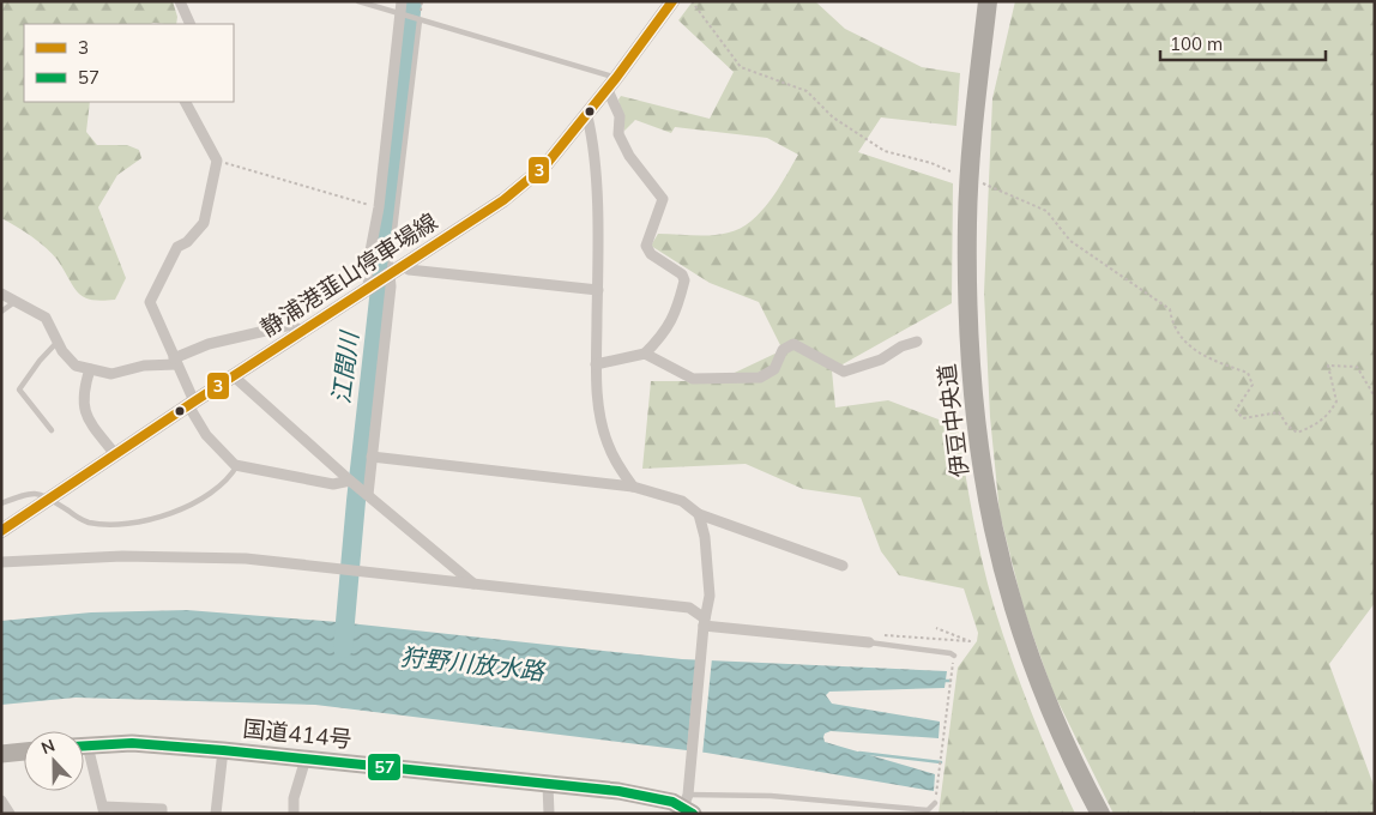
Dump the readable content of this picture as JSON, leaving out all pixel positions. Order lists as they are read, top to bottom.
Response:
{
  "streets": {
    "highway": ["伊豆中央道", "国道414号"],
    "main road": ["静浦港韮山停車場線"]
  },
  "water": ["江間川", "狩野川放水路"],
  "lines": ["transit line 3", "transit line 57"],
  "legend": ["3", "57"],
  "scale_bar": "100 m",
  "north": "top"
}
